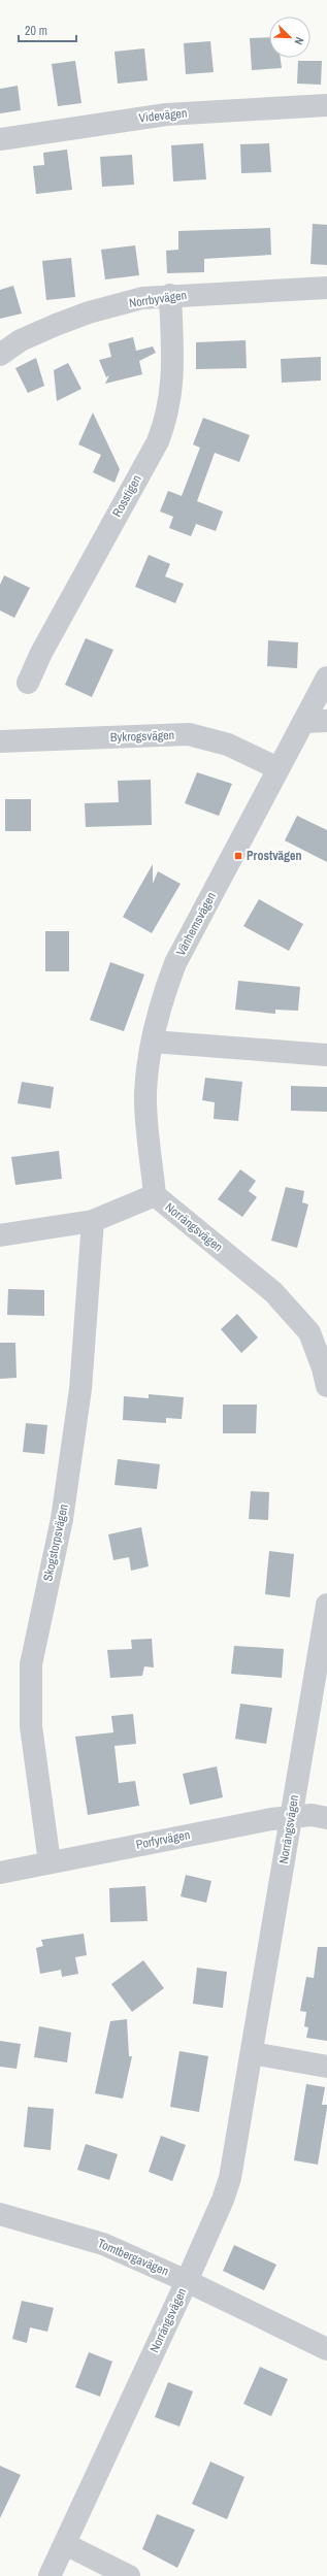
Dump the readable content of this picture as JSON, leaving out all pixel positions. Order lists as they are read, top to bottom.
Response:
{
  "streets": {
    "street": [
      "Videvägen",
      "Norrbyvägen",
      "Rosstigen",
      "Bykrogsvägen",
      "Vänhemsvägen",
      "Norrängsvägen",
      "Skogstorpsvägen",
      "Porfyrvägen",
      "Tomtbergavägen"
    ]
  },
  "crossings": [
    ["Norrbyvägen", "Rosstigen"],
    ["Bykrogsvägen", "Vänhemsvägen"],
    ["Vänhemsvägen", "Norrängsvägen"],
    ["Norrängsvägen", "Skogstorpsvägen"],
    ["Norrängsvägen", "Porfyrvägen"],
    ["Norrängsvägen", "Tomtbergavägen"],
    ["Skogstorpsvägen", "Porfyrvägen"]
  ],
  "places": {
    "transit": ["Prostvägen"]
  },
  "scale_bar": "20 m",
  "north": "bottom right"
}
